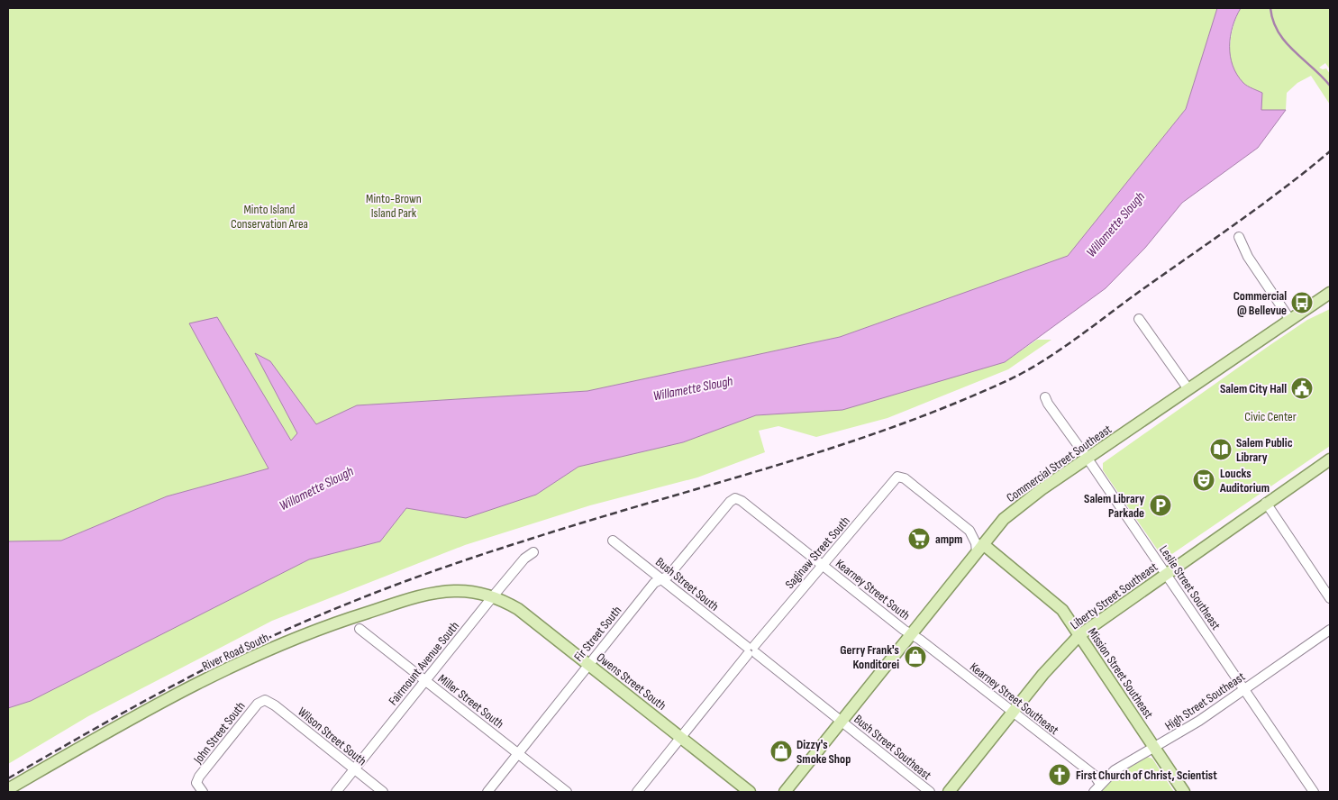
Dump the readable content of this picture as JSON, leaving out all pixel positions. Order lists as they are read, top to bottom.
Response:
{
  "streets": {
    "main road": [
      "Commercial Street Southeast",
      "Liberty Street Southeast",
      "River Road South",
      "Mission Street Southeast",
      "Owens Street South"
    ],
    "street": [
      "Saginaw Street South",
      "Bush Street South",
      "Leslie Street Southeast",
      "Kearney Street South",
      "Fir Street South",
      "Fairmount Avenue South",
      "Kearney Street Southeast",
      "Miller Street South",
      "High Street Southeast",
      "John Street South",
      "Wilson Street South",
      "Bush Street Southeast"
    ]
  },
  "crossings": [
    ["Commercial Street Southeast", "Saginaw Street South"],
    ["Commercial Street Southeast", "Bush Street South"],
    ["Commercial Street Southeast", "Leslie Street Southeast"],
    ["Commercial Street Southeast", "Kearney Street South"],
    ["Commercial Street Southeast", "Mission Street Southeast"],
    ["Commercial Street Southeast", "Kearney Street Southeast"],
    ["Commercial Street Southeast", "Bush Street Southeast"],
    ["Saginaw Street South", "Bush Street South"],
    ["Saginaw Street South", "Kearney Street South"],
    ["Saginaw Street South", "Mission Street Southeast"],
    ["Saginaw Street South", "Owens Street South"],
    ["Bush Street South", "Fir Street South"],
    ["Bush Street South", "Bush Street Southeast"],
    ["Leslie Street Southeast", "Liberty Street Southeast"],
    ["Leslie Street Southeast", "High Street Southeast"],
    ["Kearney Street South", "Fir Street South"],
    ["Kearney Street South", "Kearney Street Southeast"],
    ["Liberty Street Southeast", "Mission Street Southeast"],
    ["Liberty Street Southeast", "Kearney Street Southeast"],
    ["Fir Street South", "Owens Street South"],
    ["Fir Street South", "Miller Street South"],
    ["River Road South", "Fairmount Avenue South"],
    ["River Road South", "Owens Street South"],
    ["Fairmount Avenue South", "Owens Street South"],
    ["Fairmount Avenue South", "Miller Street South"],
    ["Fairmount Avenue South", "Wilson Street South"],
    ["Mission Street Southeast", "High Street Southeast"],
    ["Kearney Street Southeast", "High Street Southeast"],
    ["John Street South", "Wilson Street South"]
  ],
  "water": ["Willamette Slough"],
  "parks": ["Minto-Brown Island Park", "Minto Island Conservation Area", "Civic Center"],
  "places": {
    "bus stop": ["Commercial @ Bellevue"],
    "public building": ["Salem City Hall"],
    "library": ["Salem Public Library"],
    "theatre": ["Loucks Auditorium"],
    "parking": ["Salem Library Parkade"],
    "supermarket": ["ampm"],
    "shop": ["Gerry Frank's Konditorei", "Dizzy's Smoke Shop"],
    "church": ["First Church of Christ, Scientist"]
  }
}
